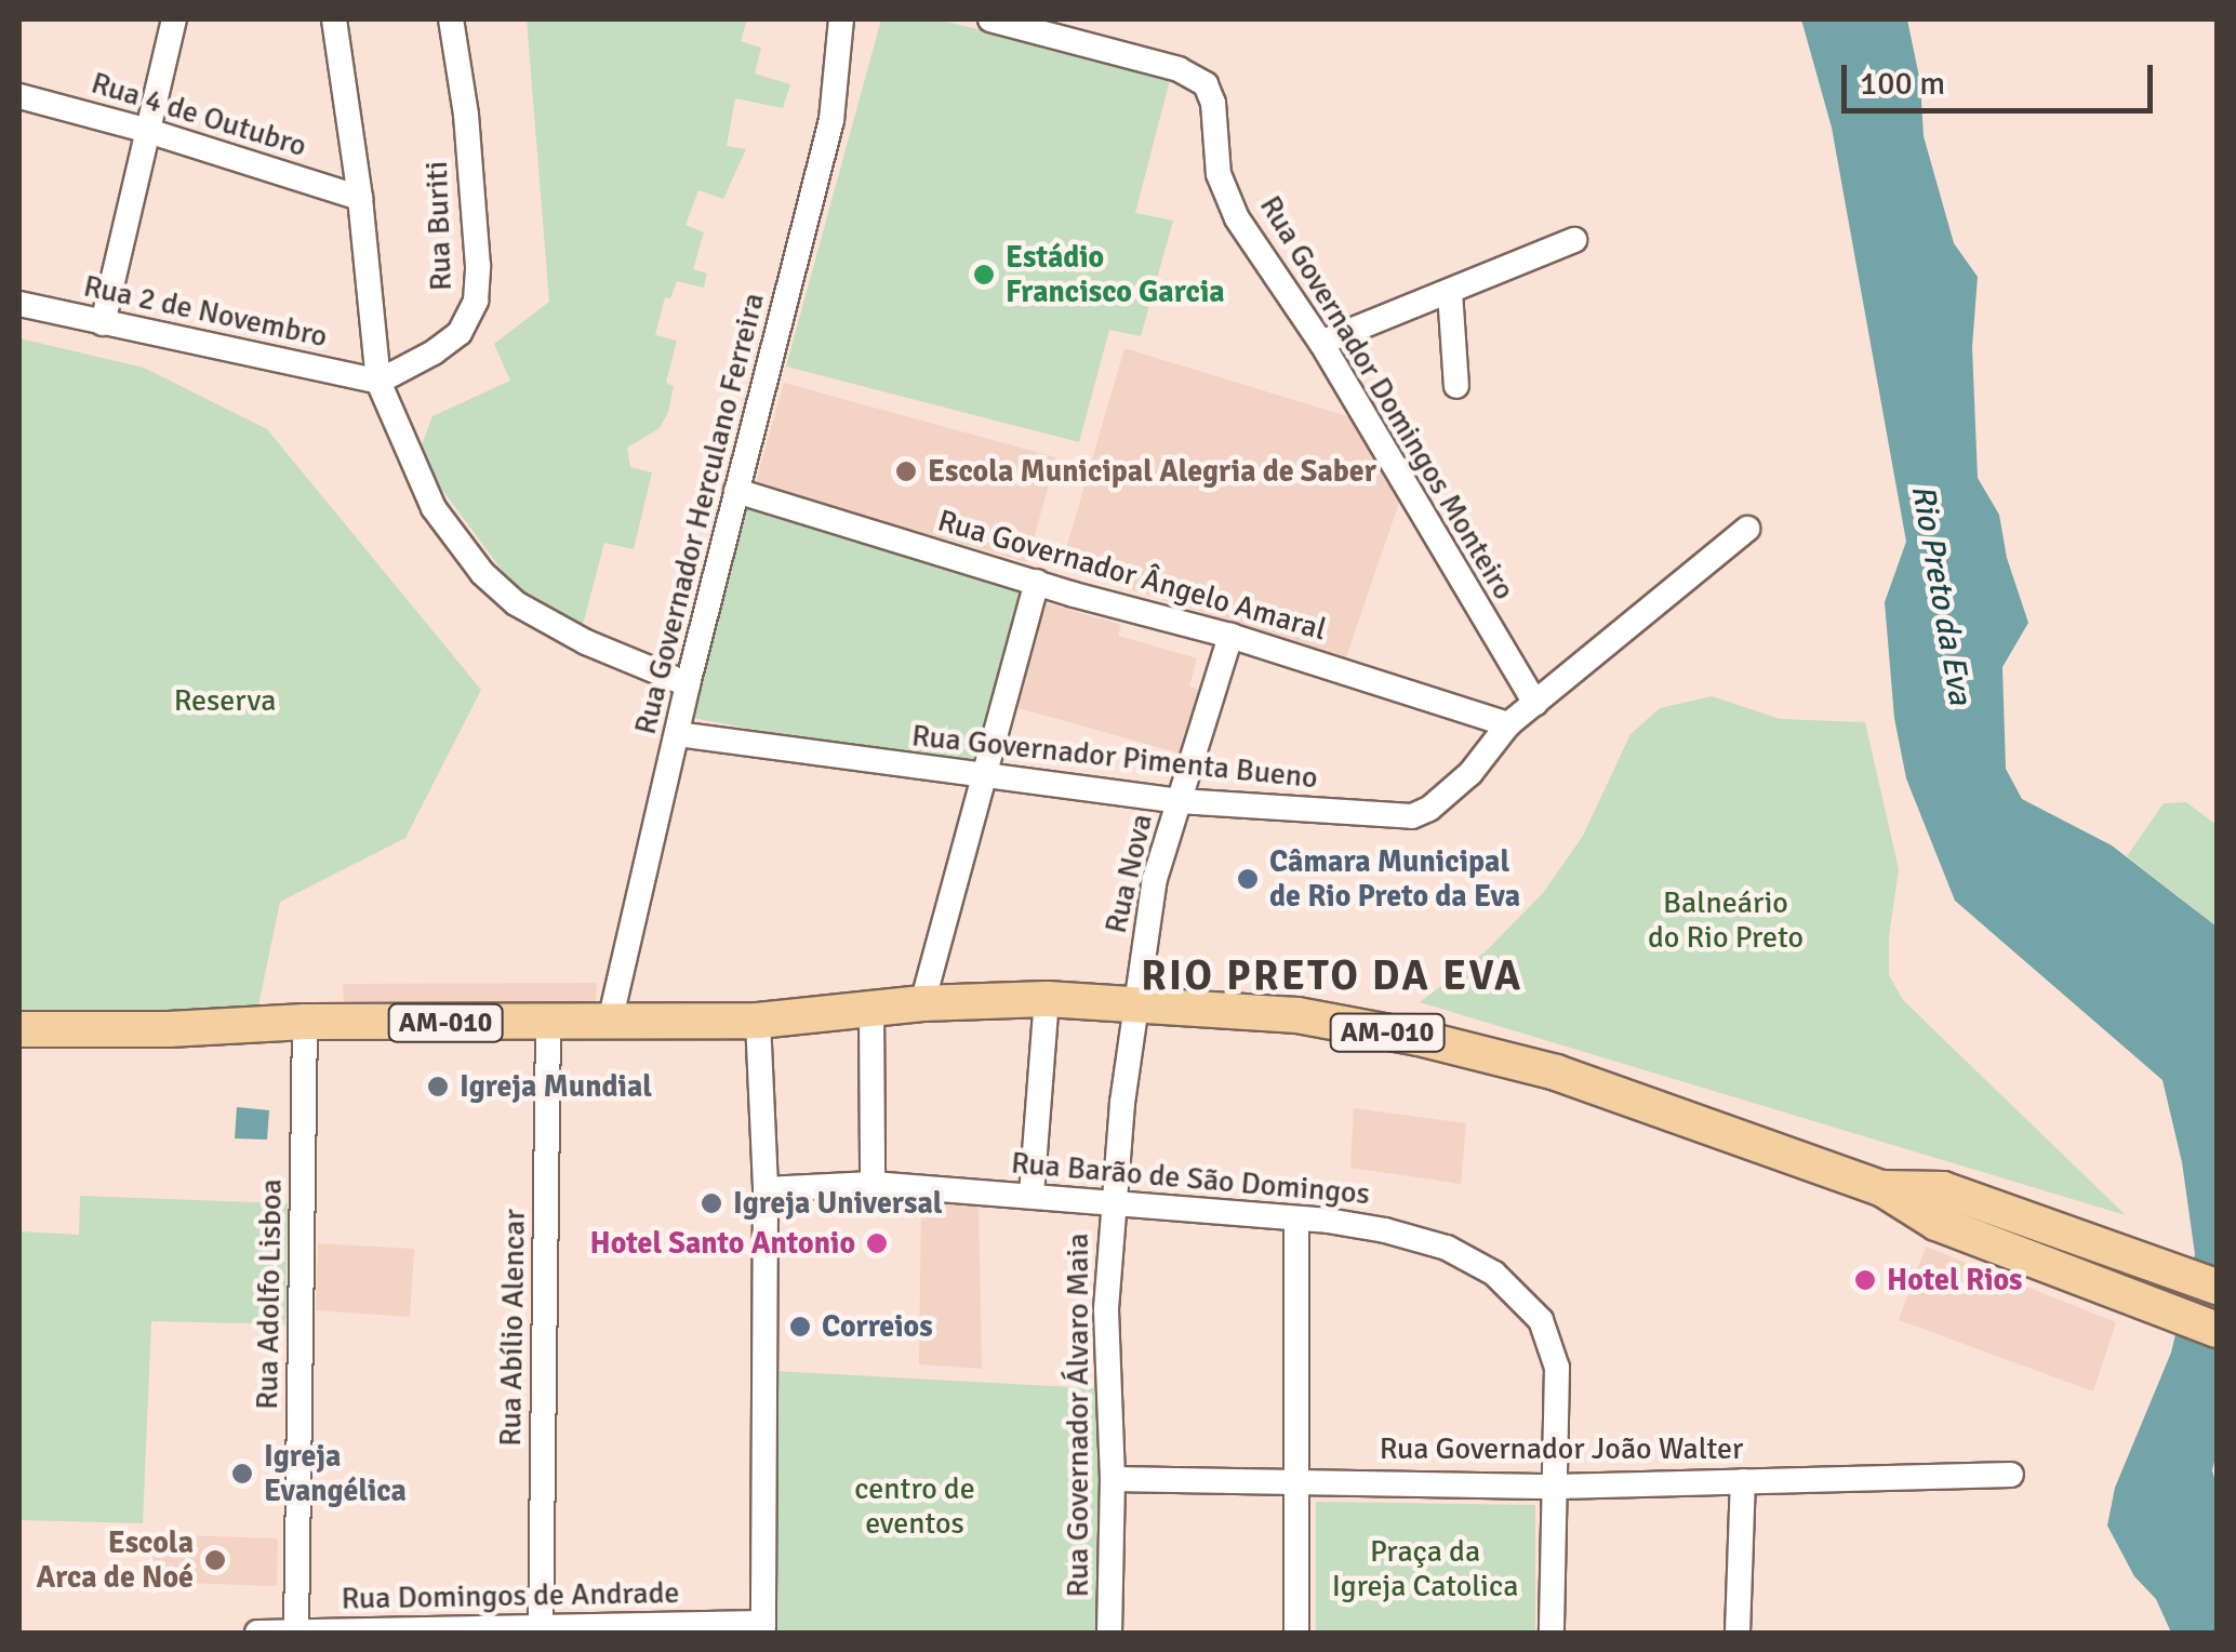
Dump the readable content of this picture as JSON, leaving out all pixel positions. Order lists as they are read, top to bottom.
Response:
{
  "streets": {
    "main road": ["AM-010"],
    "street": [
      "Rua 4 de Outubro",
      "Rua Buriti",
      "Rua 2 de Novembro",
      "Rua Governador Domingos Monteiro",
      "Rua Governador Herculano Ferreira",
      "Rua Governador Ângelo Amaral",
      "Rua Governador Pimenta Bueno",
      "Rua Nova",
      "Rua Barão de São Domingos",
      "Rua Adolfo Lisboa",
      "Rua Abílio Alencar",
      "Rua Governador Álvaro Maia",
      "Rua Governador João Walter",
      "Rua Domingos de Andrade"
    ]
  },
  "crossings": [
    ["Rua Buriti", "Rua 2 de Novembro"],
    ["Rua Governador Domingos Monteiro", "Rua Governador Pimenta Bueno"],
    ["Rua Governador Herculano Ferreira", "Rua Governador Ângelo Amaral"],
    ["Rua Governador Herculano Ferreira", "Rua Governador Pimenta Bueno"],
    ["Rua Governador Herculano Ferreira", "AM-010"],
    ["Rua Governador Ângelo Amaral", "Rua Governador Pimenta Bueno"],
    ["Rua Governador Ângelo Amaral", "Rua Nova"],
    ["Rua Governador Pimenta Bueno", "Rua Nova"],
    ["Rua Nova", "AM-010"],
    ["Rua Nova", "Rua Governador Álvaro Maia"],
    ["AM-010", "Rua Adolfo Lisboa"],
    ["AM-010", "Rua Abílio Alencar"],
    ["AM-010", "Rua Governador Álvaro Maia"],
    ["Rua Barão de São Domingos", "Rua Governador Álvaro Maia"],
    ["Rua Barão de São Domingos", "Rua Governador João Walter"],
    ["Rua Adolfo Lisboa", "Rua Domingos de Andrade"],
    ["Rua Abílio Alencar", "Rua Domingos de Andrade"],
    ["Rua Governador Álvaro Maia", "Rua Governador João Walter"]
  ],
  "districts": ["RIO PRETO DA EVA"],
  "water": ["Rio Preto da Eva"],
  "parks": [
    "Reserva",
    "Balneário do Rio Preto",
    "centro de eventos",
    "Praça da Igreja Catolica"
  ],
  "places": [
    "Estádio Francisco Garcia",
    "Escola Municipal Alegria de Saber",
    "Câmara Municipal de Rio Preto da Eva",
    "Igreja Mundial",
    "Igreja Universal",
    "Hotel Santo Antonio",
    "Hotel Rios",
    "Correios",
    "Igreja Evangélica",
    "Escola Arca de Noé"
  ],
  "scale_bar": "100 m"
}
